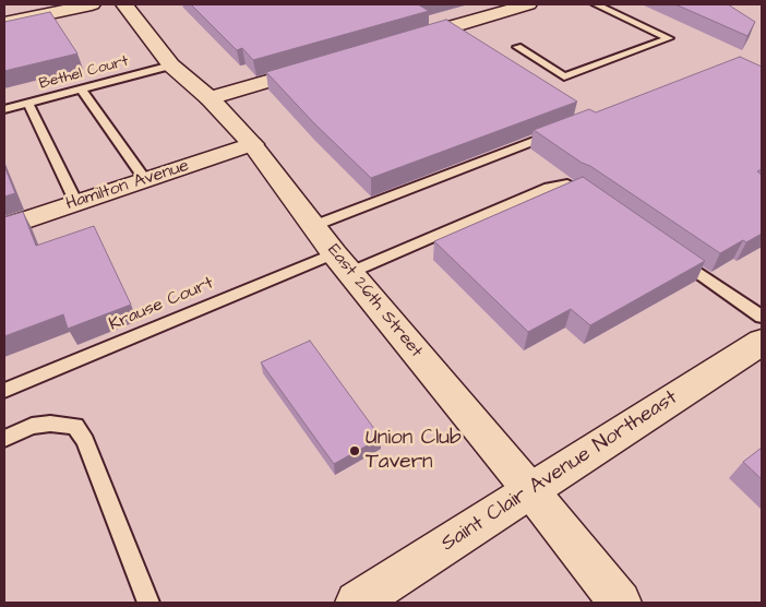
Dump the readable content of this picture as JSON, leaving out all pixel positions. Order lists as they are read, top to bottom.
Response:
{
  "streets": {
    "street": ["Hamilton Avenue", "East 26th Street", "Saint Clair Avenue Northeast"],
    "lane": ["Bethel Court", "Krause Court"]
  },
  "crossings": [
    ["Bethel Court", "East 26th Street"],
    ["Hamilton Avenue", "East 26th Street"],
    ["East 26th Street", "Krause Court"],
    ["East 26th Street", "Saint Clair Avenue Northeast"]
  ],
  "places": ["Union Club Tavern"]
}
